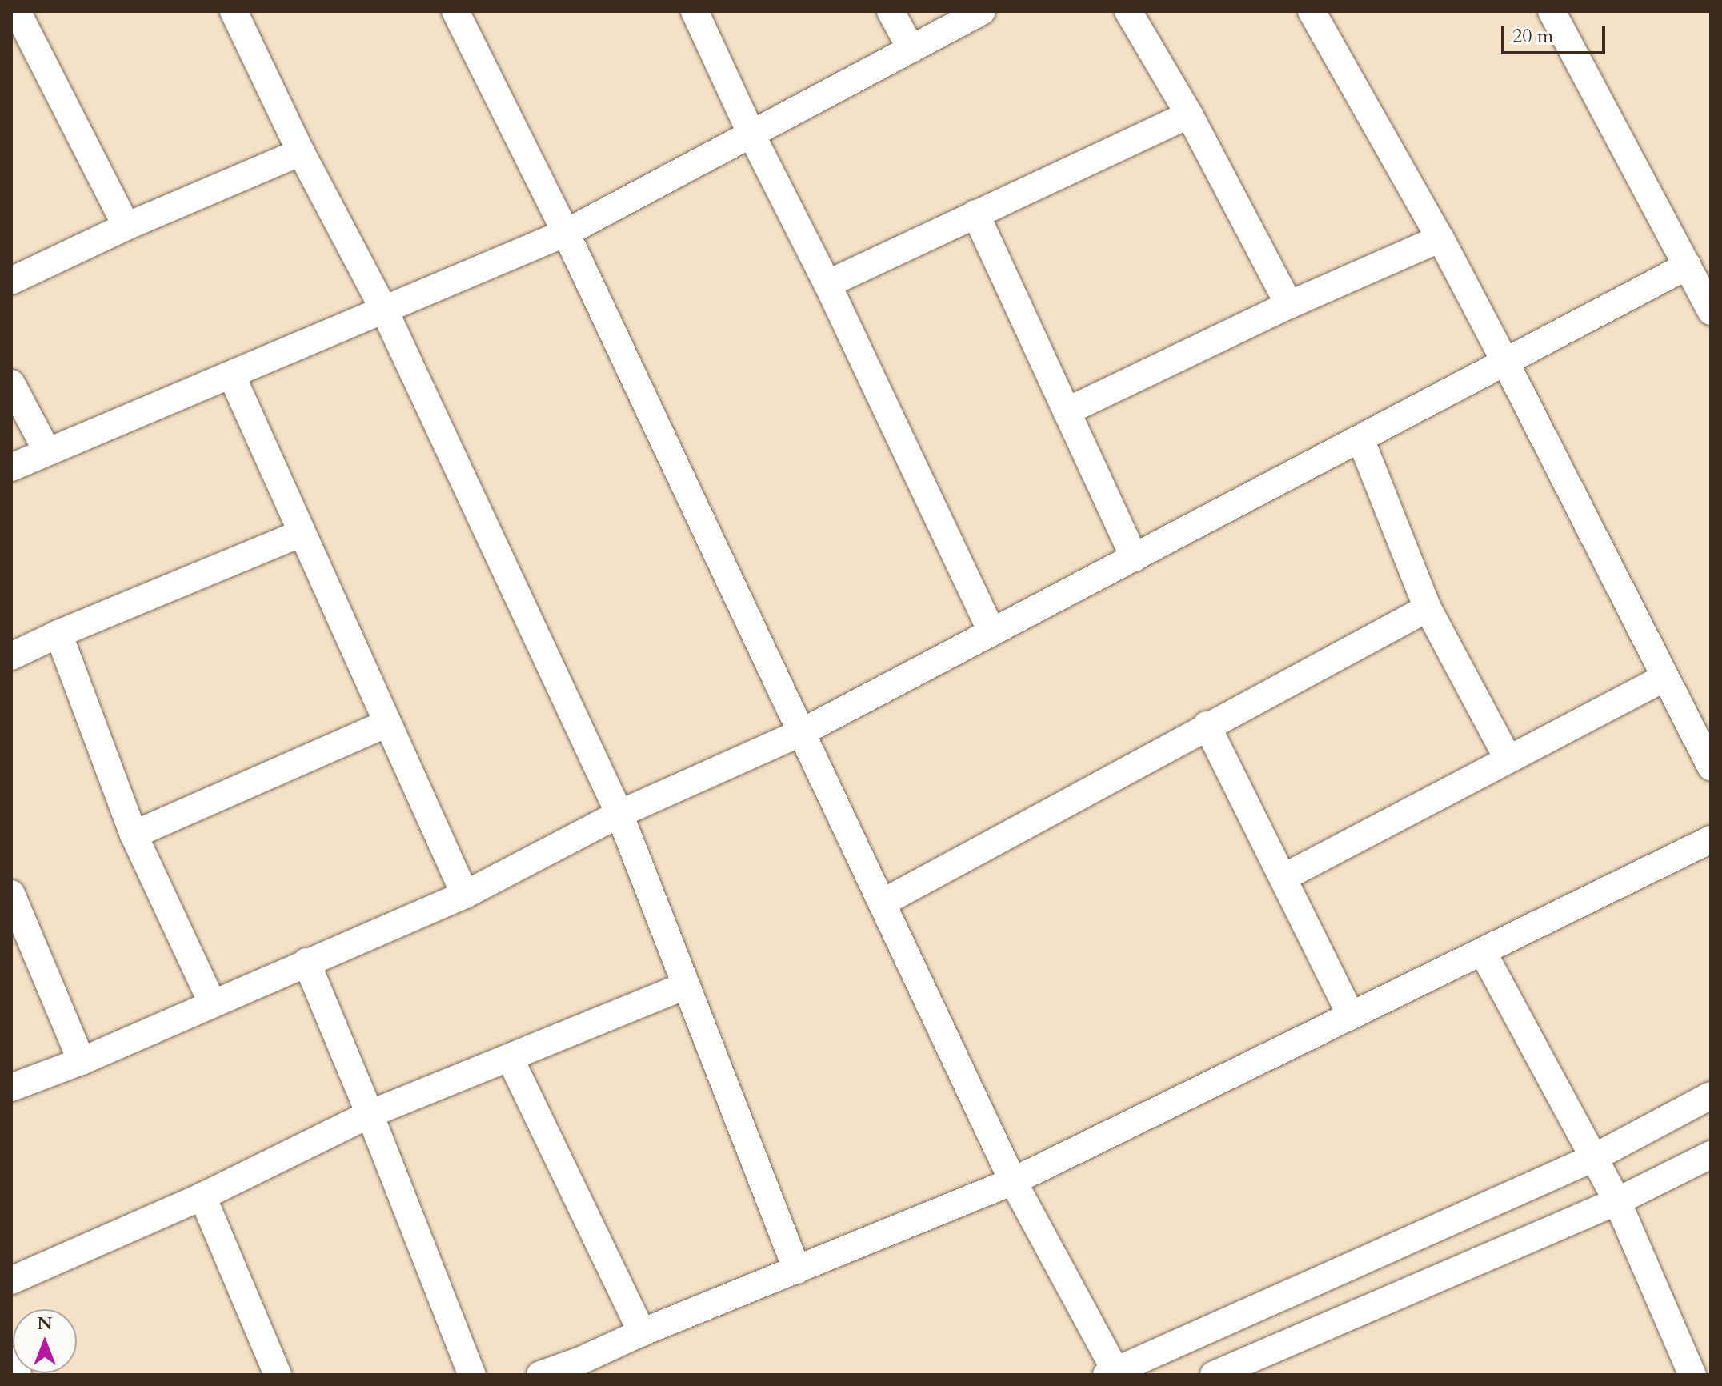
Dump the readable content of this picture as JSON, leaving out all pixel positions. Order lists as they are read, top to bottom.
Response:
{
  "scale_bar": "20 m",
  "north": "top"
}
